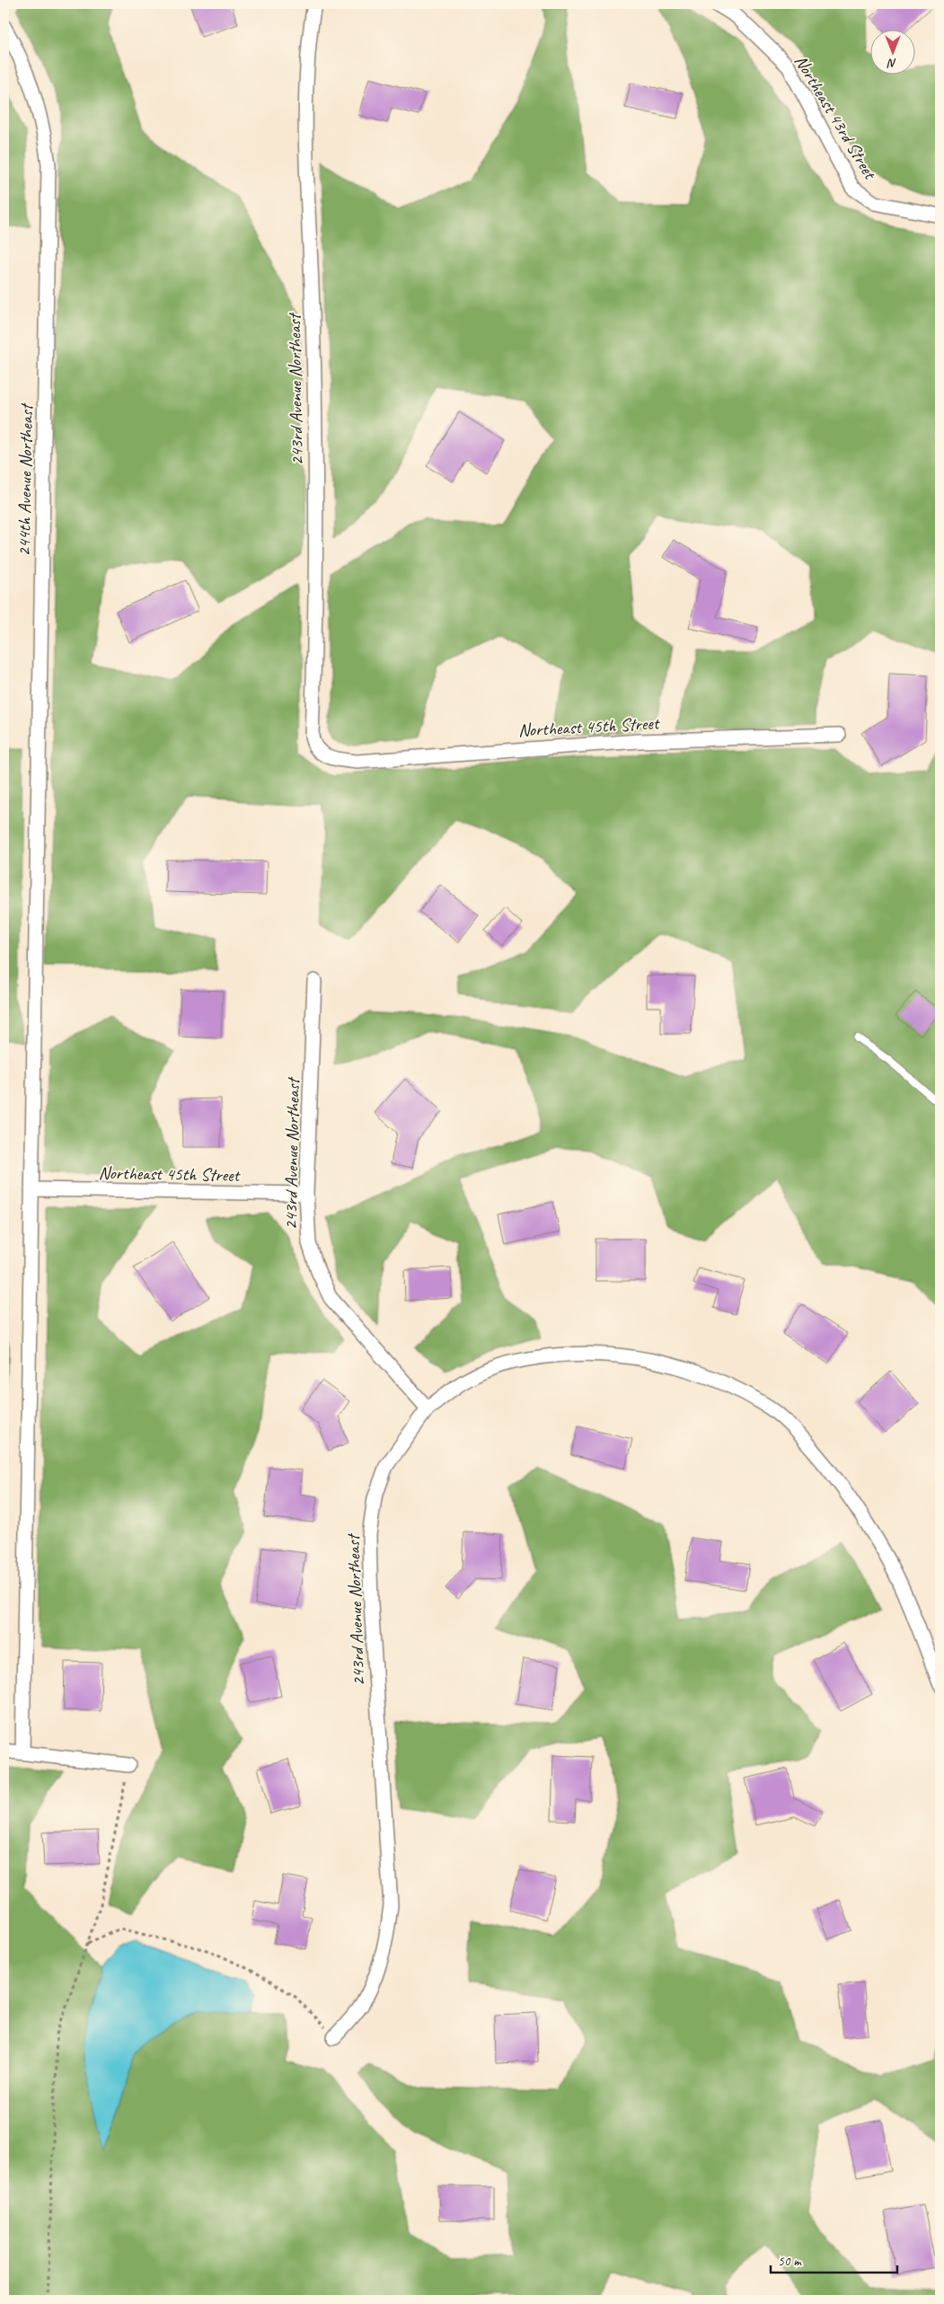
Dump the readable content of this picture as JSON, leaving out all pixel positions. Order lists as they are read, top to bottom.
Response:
{
  "streets": {
    "street": [
      "Northeast 43rd Street",
      "243rd Avenue Northeast",
      "244th Avenue Northeast",
      "Northeast 45th Street"
    ]
  },
  "crossings": [
    ["243rd Avenue Northeast", "Northeast 45th Street"],
    ["244th Avenue Northeast", "Northeast 45th Street"]
  ],
  "scale_bar": "50 m",
  "north": "bottom"
}
